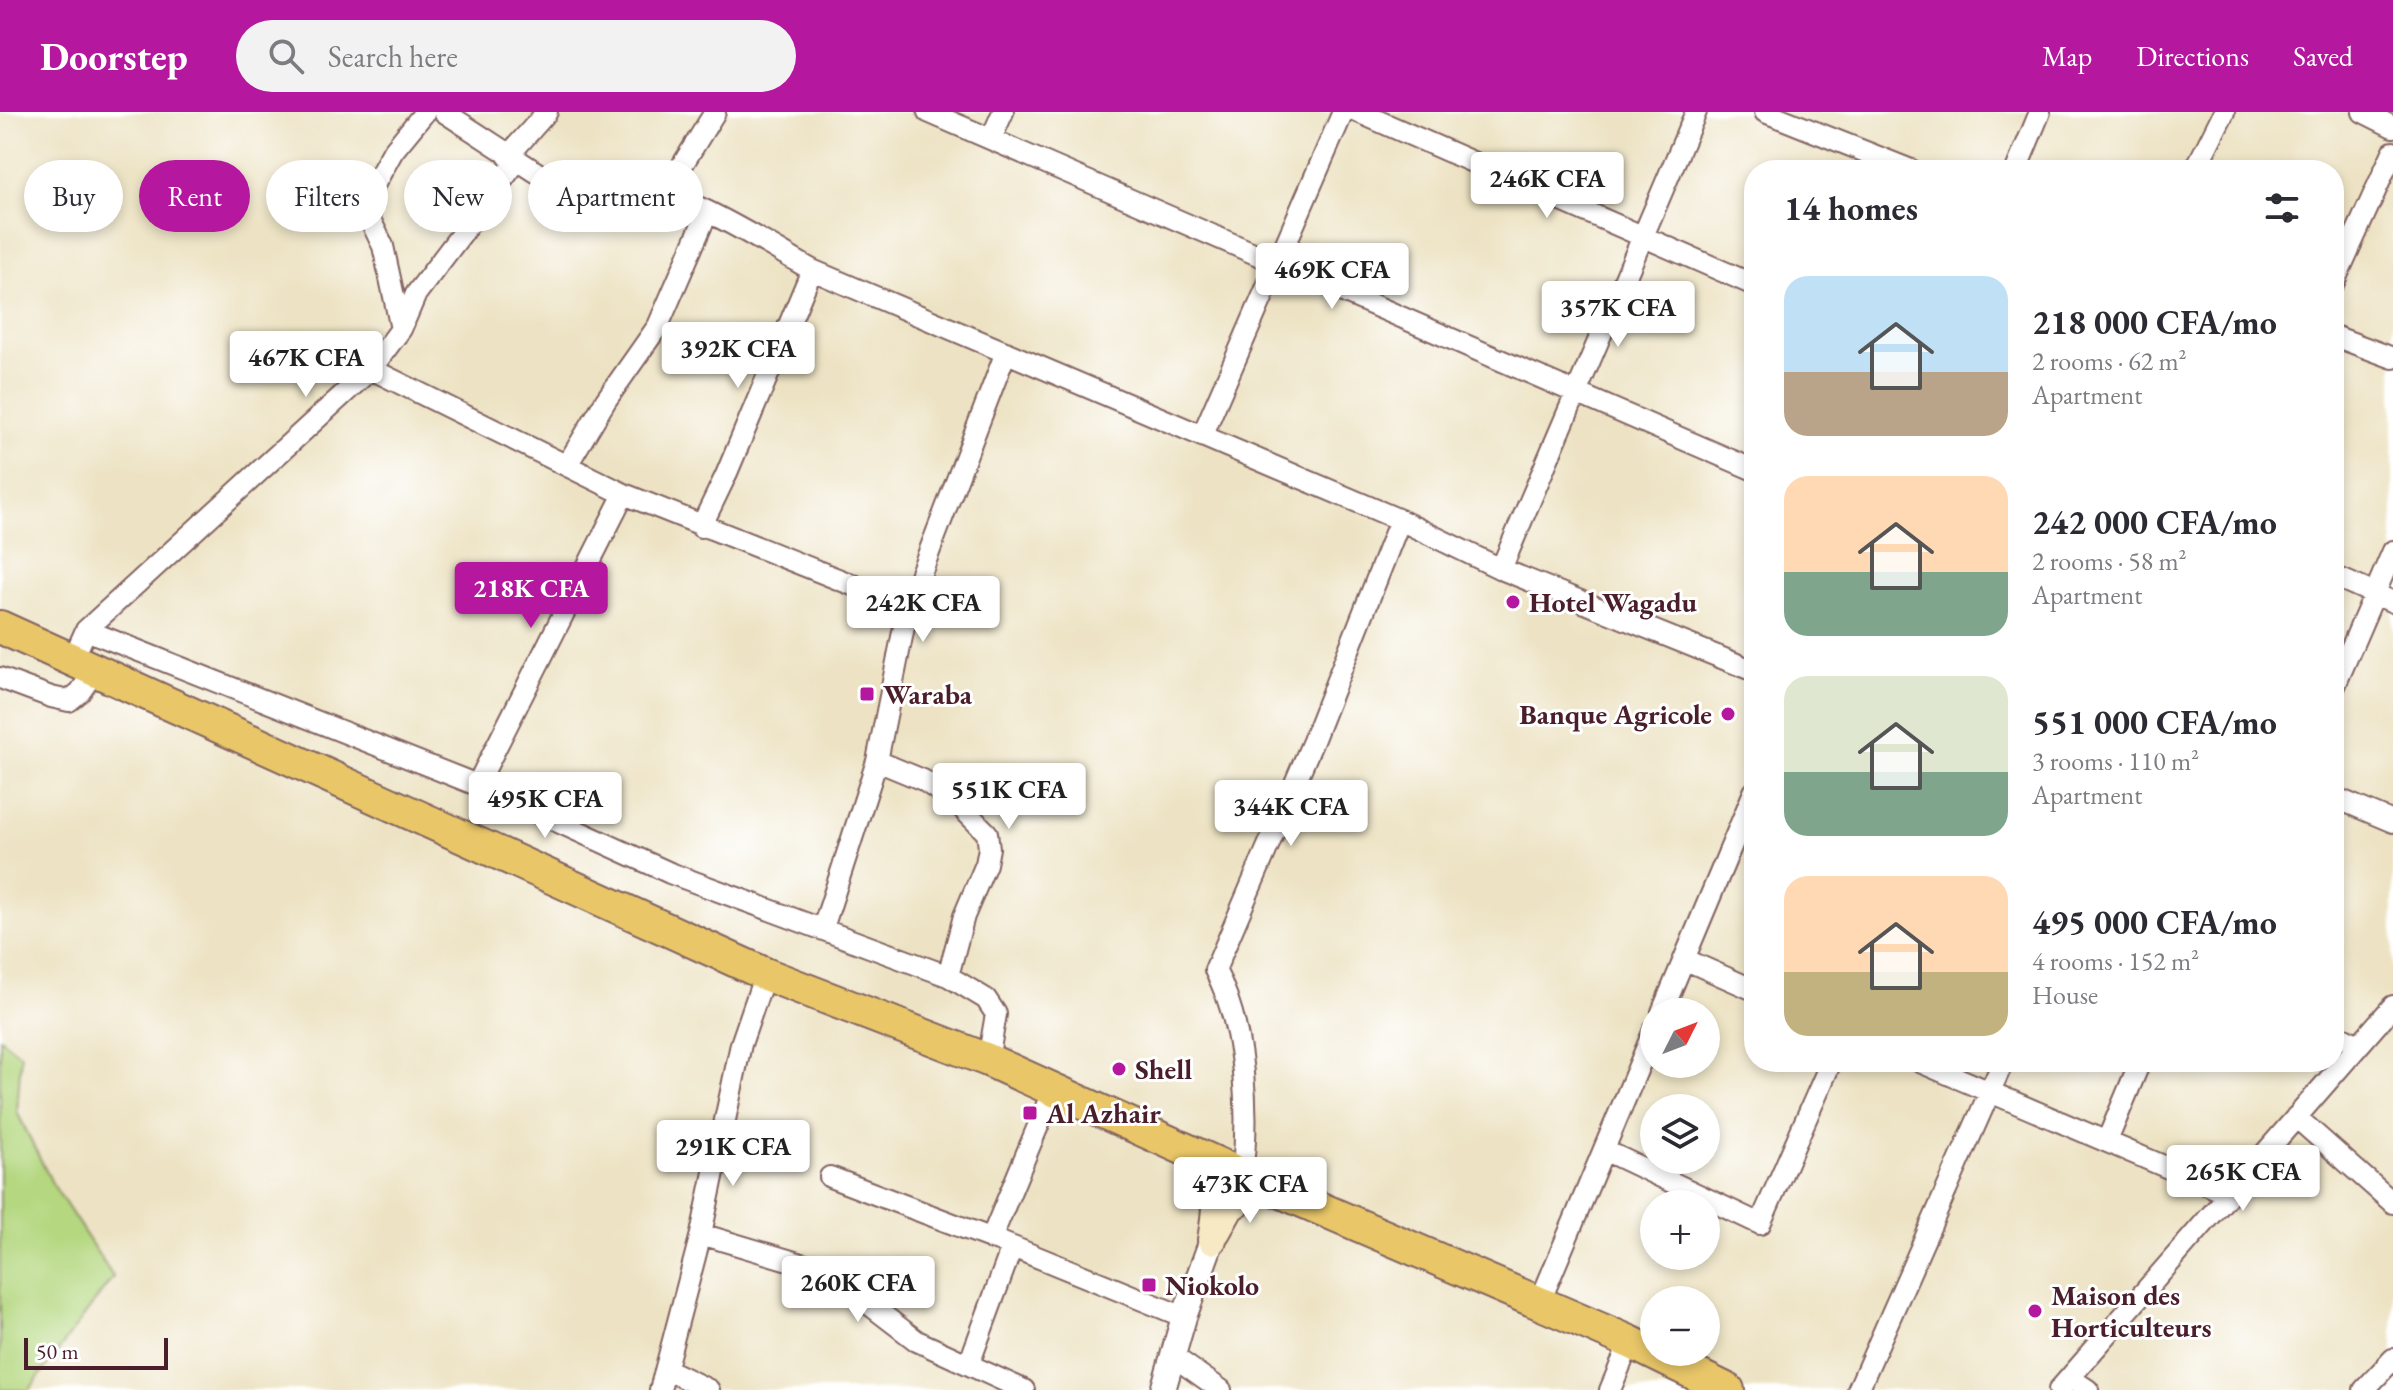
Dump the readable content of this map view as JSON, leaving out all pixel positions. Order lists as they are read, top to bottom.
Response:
{
  "places": {
    "other": [
      "Hotel Wagadu",
      "Banque Agricole",
      "Shell",
      "Maison des Horticulteurs"
    ],
    "transit": ["Waraba", "Al Azhair", "Niokolo"]
  },
  "scale_bar": "50 m",
  "north": "top right",
  "page": {
    "header": "Doorstep",
    "search": "Search here",
    "nav": ["Map", "Directions", "Saved"],
    "price": [
      "246K CFA",
      "469K CFA",
      "357K CFA",
      "392K CFA",
      "467K CFA",
      "218K CFA",
      "242K CFA",
      "551K CFA",
      "495K CFA",
      "344K CFA",
      "291K CFA",
      "265K CFA",
      "473K CFA",
      "260K CFA"
    ],
    "chip": [
      "Buy",
      "Rent",
      "Filters",
      "New",
      "Apartment"
    ],
    "heading": "14 homes",
    "list": [
      {
        "name": "218 000 CFA/mo",
        "note": "2 rooms · 62 m² · Apartment"
      },
      {
        "name": "242 000 CFA/mo",
        "note": "2 rooms · 58 m² · Apartment"
      },
      {
        "name": "551 000 CFA/mo",
        "note": "3 rooms · 110 m² · Apartment"
      },
      {
        "name": "495 000 CFA/mo",
        "note": "4 rooms · 152 m² · House"
      }
    ],
    "map_buttons": ["+", "−"],
    "scale": "50 m"
  }
}
